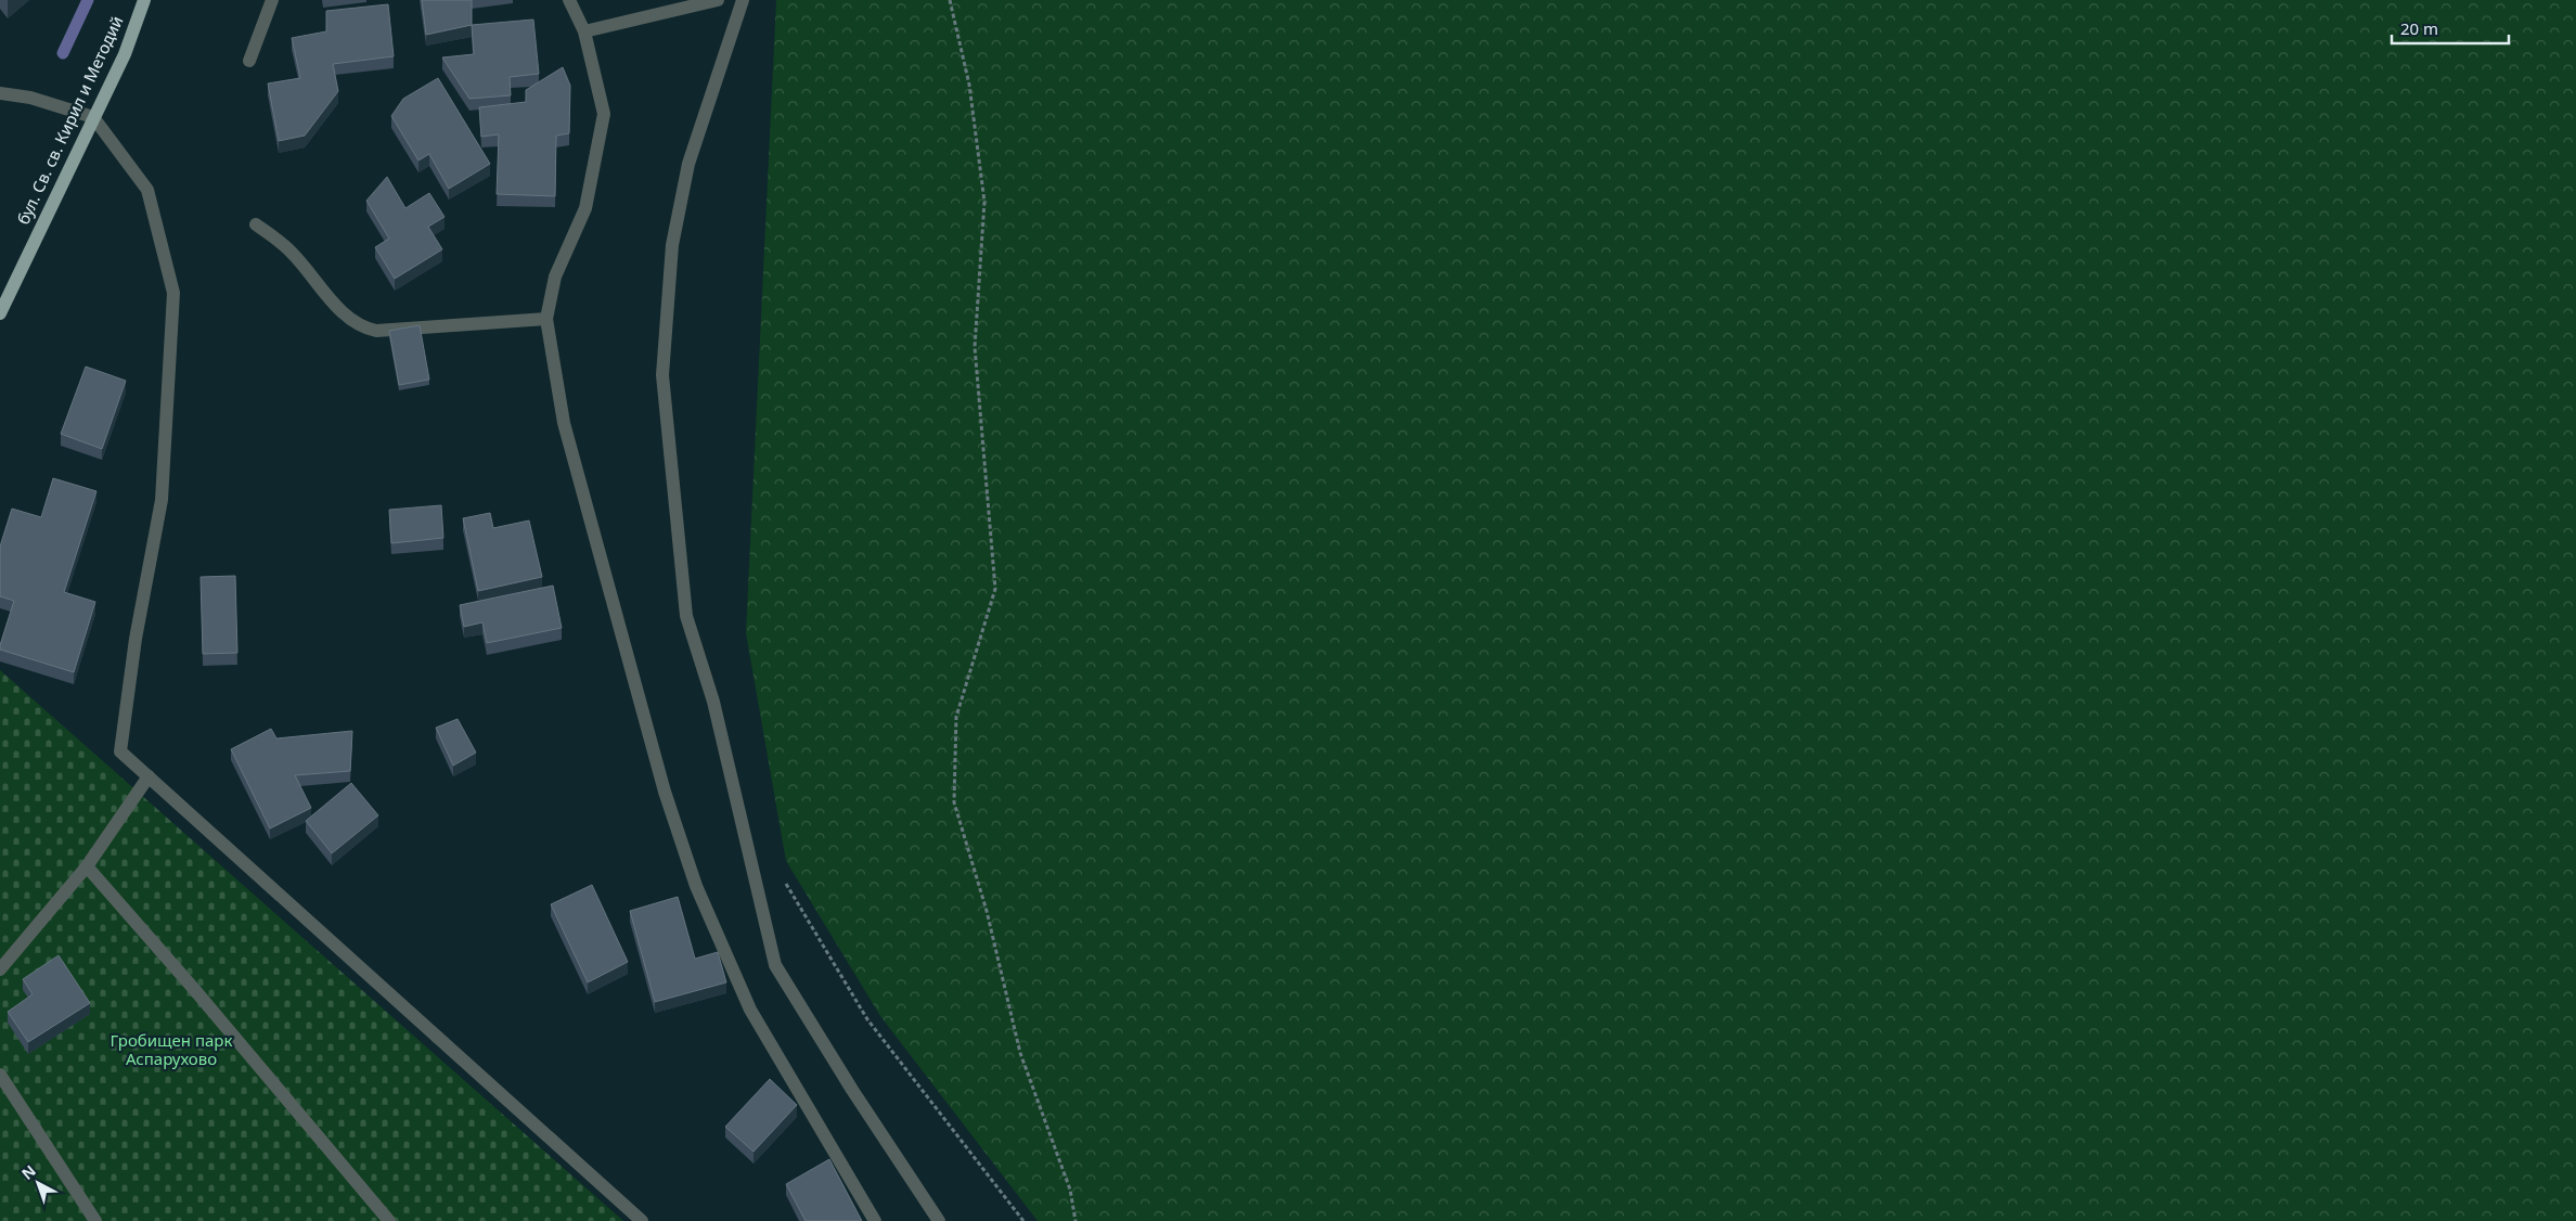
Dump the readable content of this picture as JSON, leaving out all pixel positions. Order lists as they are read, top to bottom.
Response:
{
  "streets": {
    "main road": ["бул. Св. св. Кирил и Методий"]
  },
  "parks": ["Гробищен парк Аспарухово"],
  "scale_bar": "20 m",
  "north": "top left"
}
